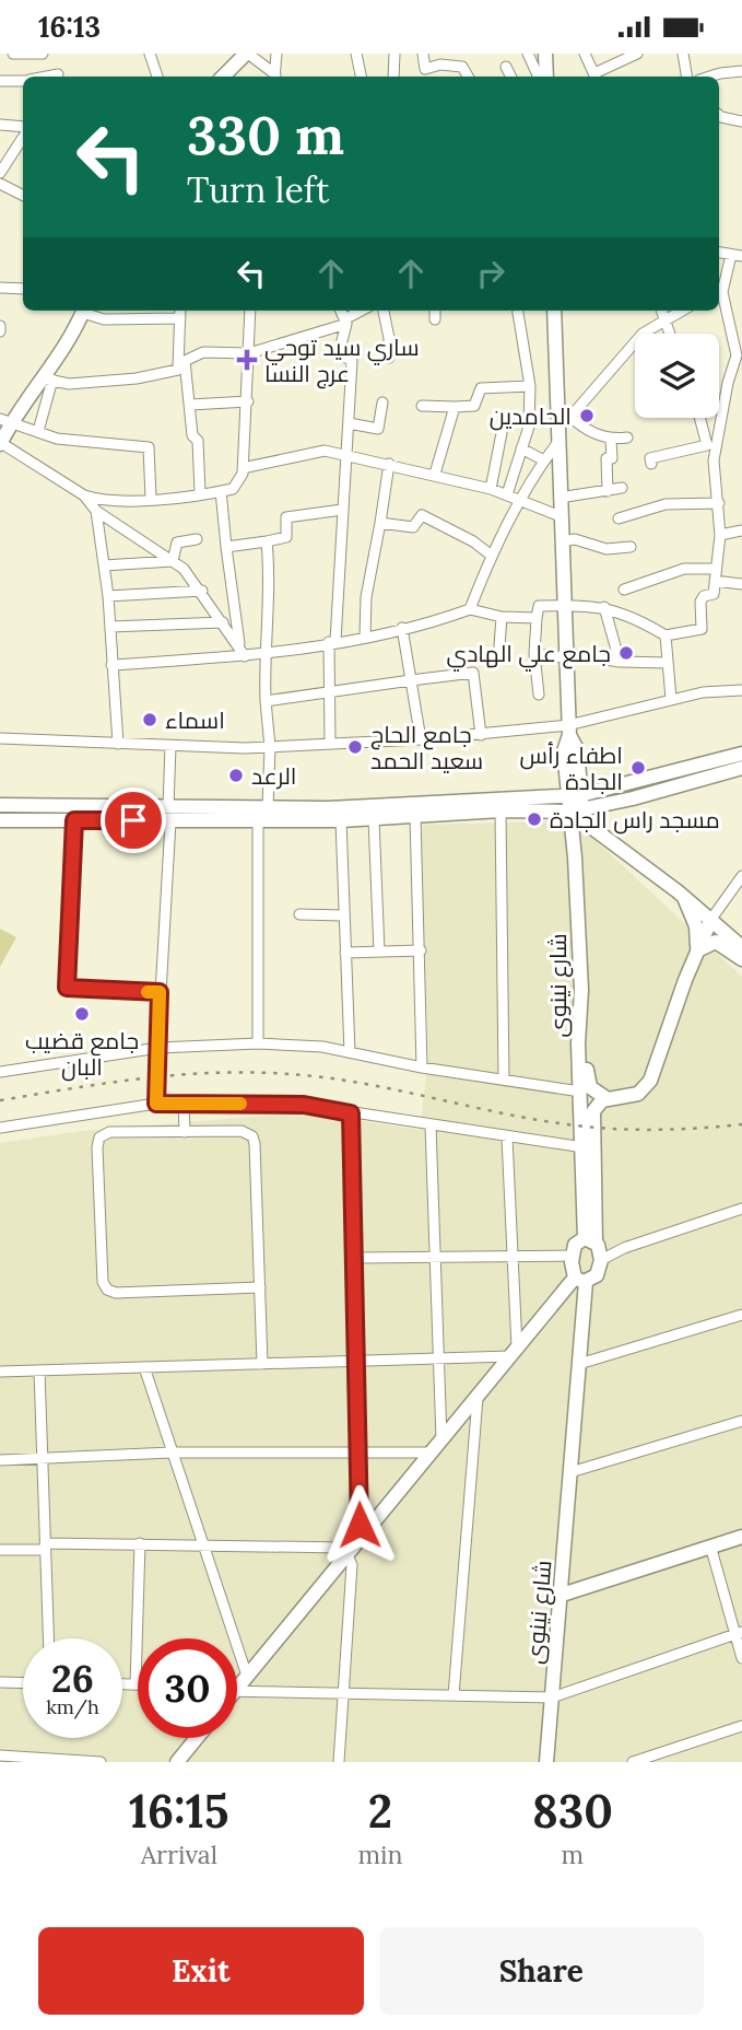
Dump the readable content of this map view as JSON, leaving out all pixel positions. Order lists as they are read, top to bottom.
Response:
{
  "streets": {
    "main road": ["شارع نينوى"]
  },
  "places": {
    "health": ["ساري سيد توحي عرج النسا"],
    "other": [
      "الحامدين",
      "جامع علي الهادي",
      "اسماء",
      "جامع الحاج سعيد الحمد",
      "اطفاء رأس الجادة",
      "الرعد",
      "مسجد راس الجادة",
      "جامع قضيب البان"
    ]
  },
  "page": {
    "status": "16:13",
    "turn": ["330 m", "Turn left"],
    "speed": "26 km/h",
    "limit": "30",
    "eta": [
      "16:15",
      "Arrival",
      "2",
      "min",
      "830",
      "m"
    ],
    "buttons": ["Exit", "Share"]
  }
}
